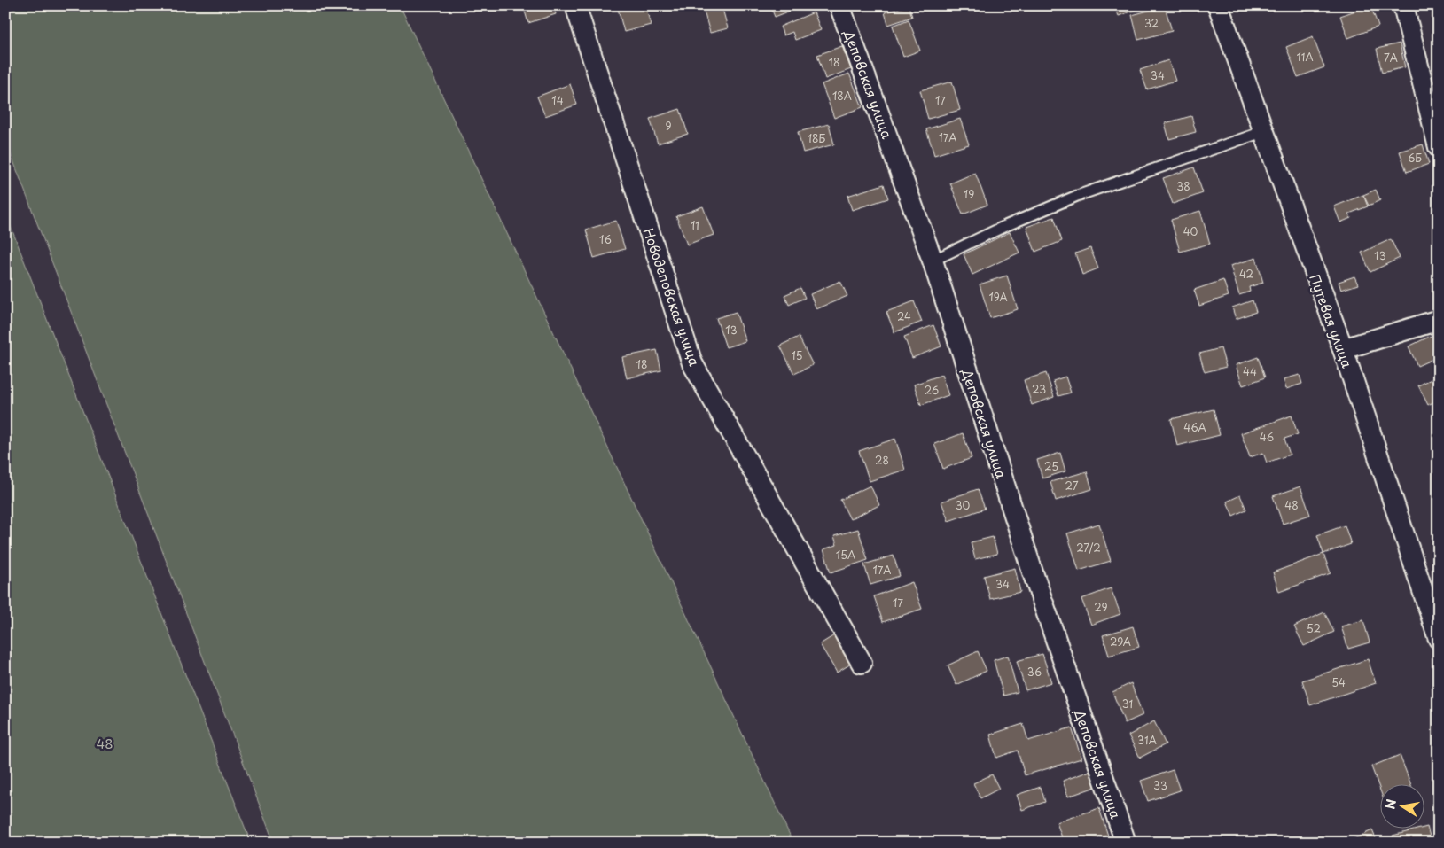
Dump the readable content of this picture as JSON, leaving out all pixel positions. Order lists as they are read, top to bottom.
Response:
{
  "streets": {
    "street": ["Деповская улица", "Новодеповская улица", "Путевая улица"]
  },
  "parks": ["48"],
  "house_numbers": [
    "32",
    "11А",
    "7А",
    "18",
    "34",
    "18А",
    "14",
    "17",
    "9",
    "17А",
    "18Б",
    "6Б",
    "38",
    "19",
    "11",
    "40",
    "16",
    "13",
    "42",
    "19А",
    "24",
    "13",
    "15",
    "18",
    "44",
    "23",
    "26",
    "46А",
    "46",
    "28",
    "25",
    "27",
    "30",
    "48",
    "27/2",
    "15А",
    "17А",
    "34",
    "17",
    "29",
    "52",
    "29А",
    "36",
    "54",
    "31",
    "31А",
    "33"
  ],
  "north": "left"
}
